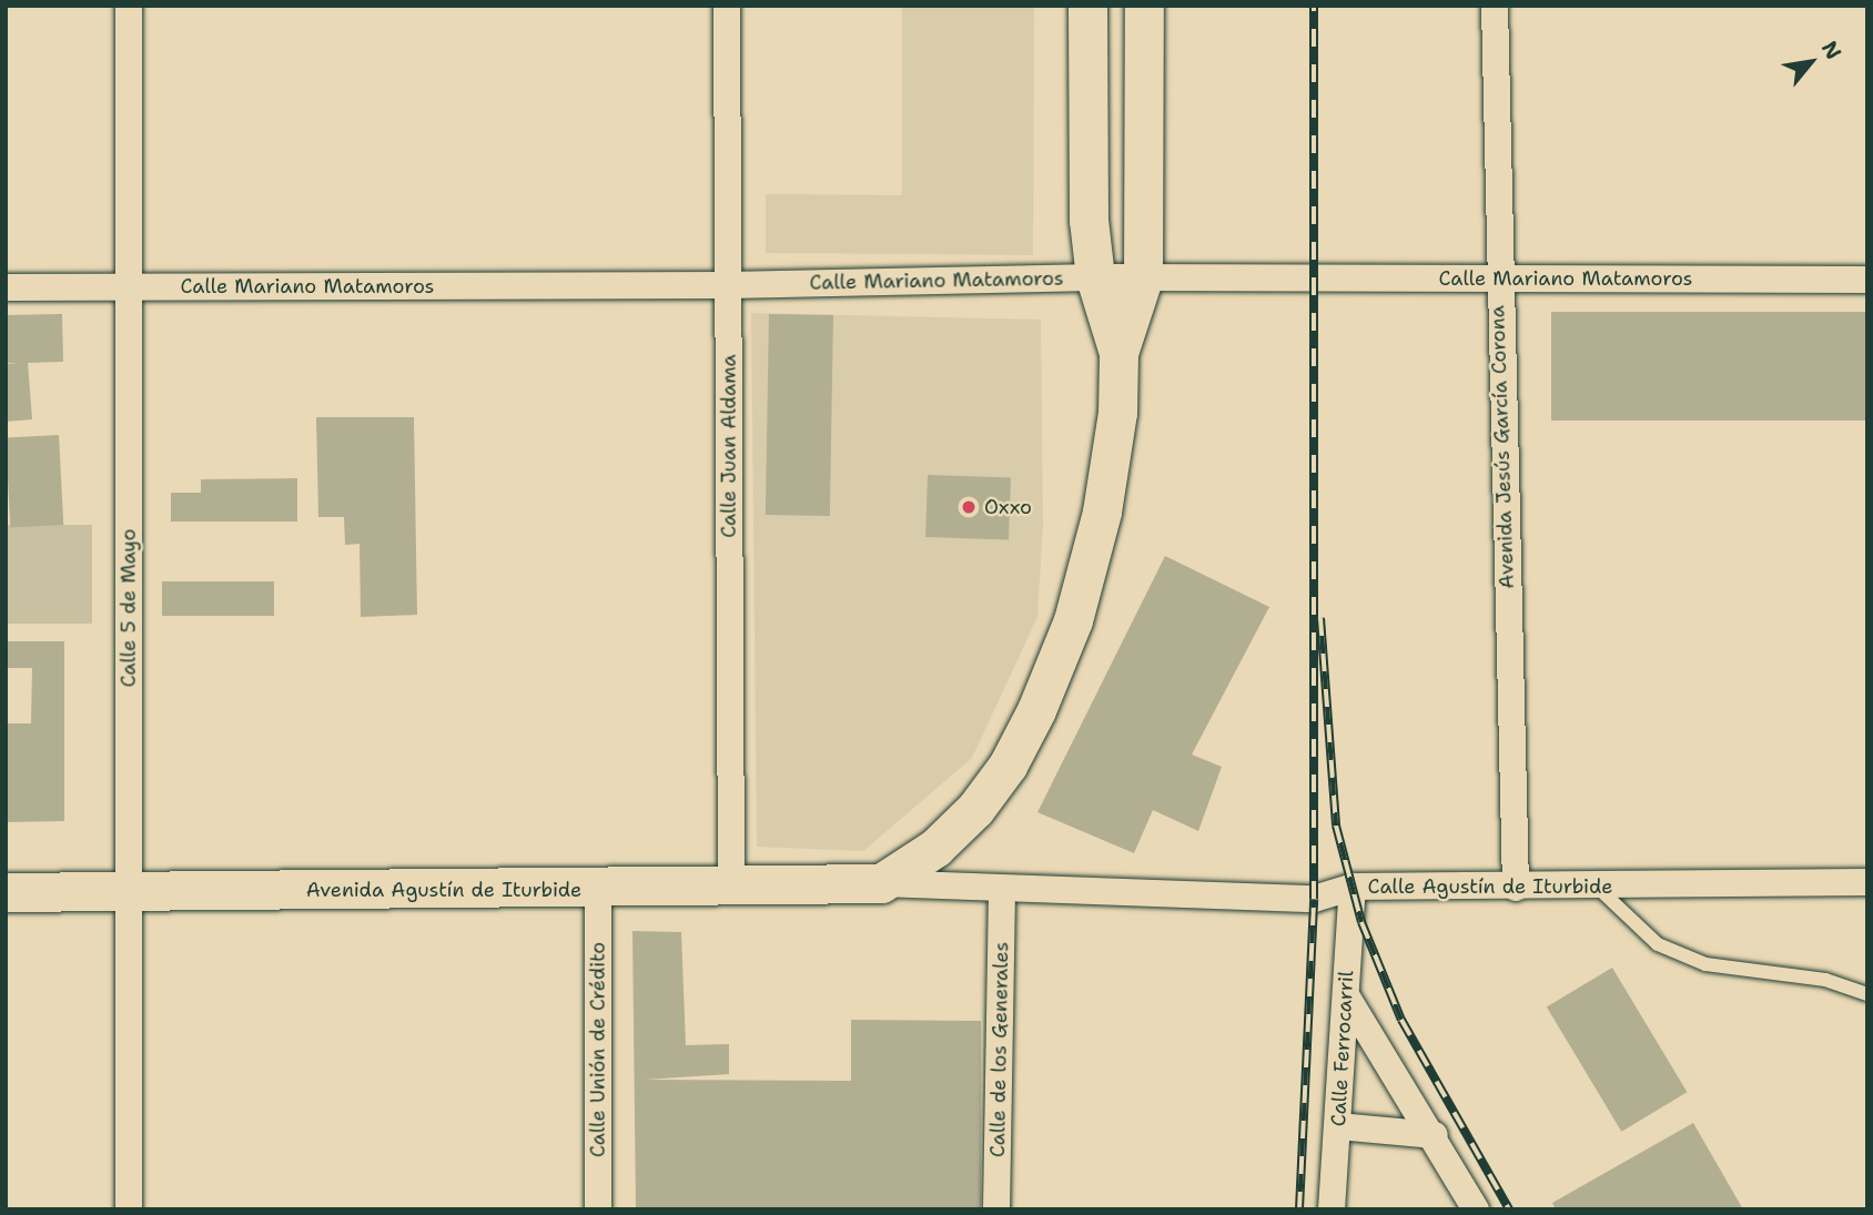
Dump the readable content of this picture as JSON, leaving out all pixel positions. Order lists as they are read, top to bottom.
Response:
{
  "streets": {
    "street": [
      "Calle Mariano Matamoros",
      "Calle Juan Aldama",
      "Avenida Jesús García Corona",
      "Calle 5 de Mayo",
      "Calle Agustín de Iturbide",
      "Avenida Agustín de Iturbide",
      "Calle Ferrocarril",
      "Calle Unión de Crédito",
      "Calle de los Generales"
    ]
  },
  "crossings": [
    ["Calle Mariano Matamoros", "Calle Juan Aldama"],
    ["Calle Mariano Matamoros", "Avenida Jesús García Corona"],
    ["Calle Mariano Matamoros", "Calle 5 de Mayo"],
    ["Calle Juan Aldama", "Avenida Agustín de Iturbide"],
    ["Avenida Jesús García Corona", "Calle Agustín de Iturbide"],
    ["Calle 5 de Mayo", "Avenida Agustín de Iturbide"],
    ["Calle Agustín de Iturbide", "Avenida Agustín de Iturbide"],
    ["Calle Agustín de Iturbide", "Calle Ferrocarril"],
    ["Calle Agustín de Iturbide", "Calle de los Generales"],
    ["Avenida Agustín de Iturbide", "Calle Unión de Crédito"]
  ],
  "places": ["Oxxo"],
  "north": "top right"
}
